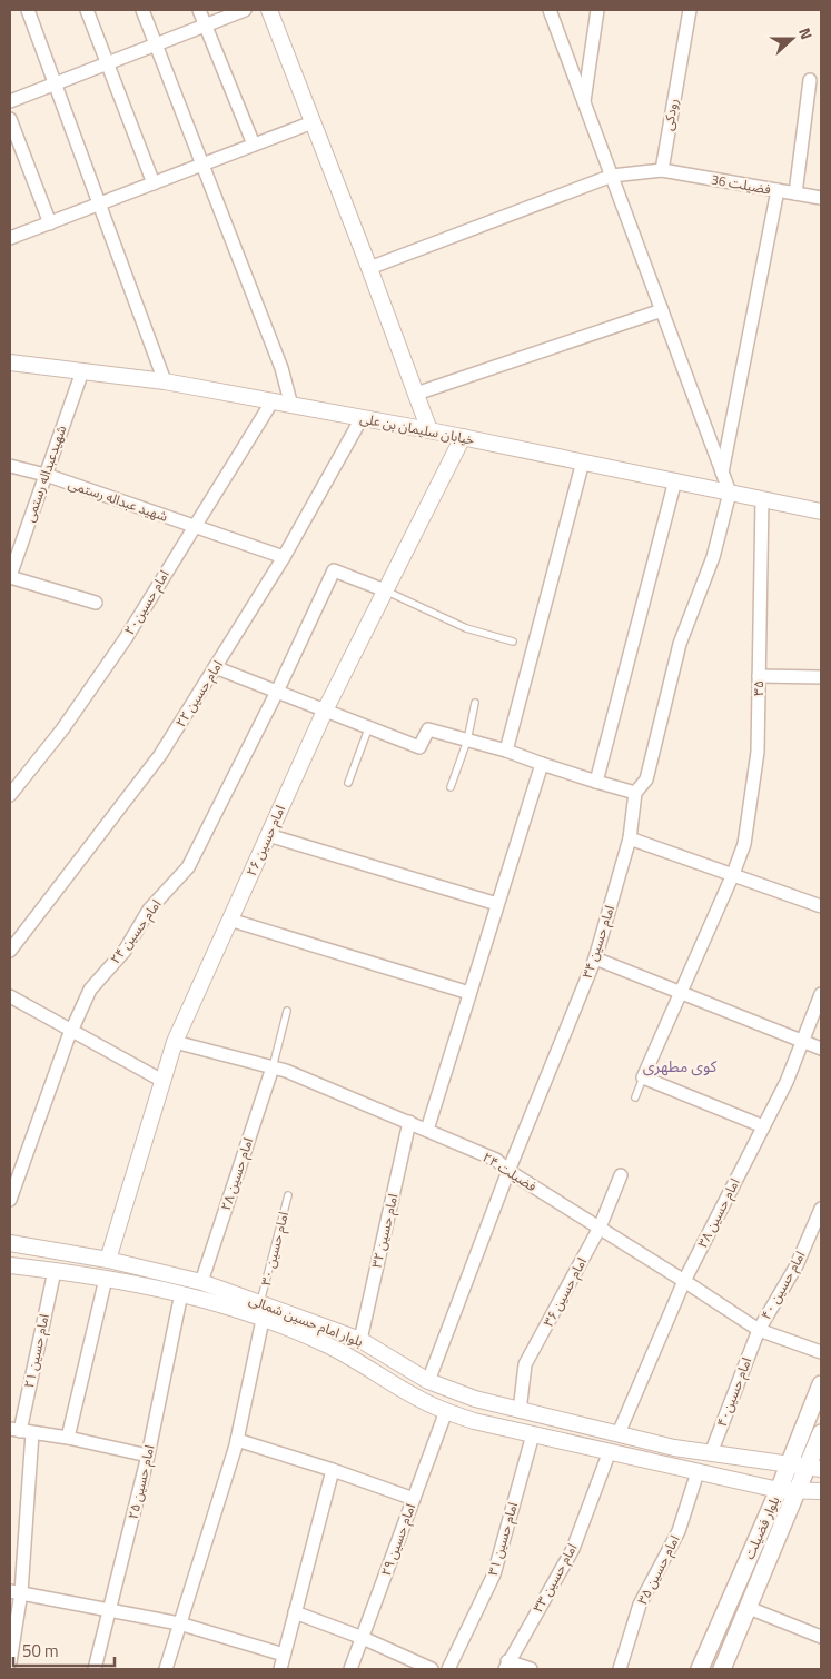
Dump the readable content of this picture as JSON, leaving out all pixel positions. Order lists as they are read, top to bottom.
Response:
{
  "streets": {
    "main road": ["بلوار فضیلت"],
    "street": [
      "رودکی",
      "فضیلت 36",
      "خیابان سلیمان بن علی",
      "شهیدعبداله رستمی",
      "شهید عبداله رستمی",
      "امام حسین۲۰",
      "۳۵",
      "امام حسین ۲۲",
      "امام حسین ۲۶",
      "امام حسین ۲۴",
      "امام حسین ۳۴",
      "فضیلت ۲۴",
      "امام حسین ۲۸",
      "امام حسین ۳۸",
      "امام حسین ۳۲",
      "امام حسین ۴۰",
      "امام حسین ۳۶",
      "بلوار امام حسین شمالی",
      "امام حسین ۲۱",
      "امام حسین۴۰",
      "امام حسین ۲۵",
      "امام حسین ۳۱",
      "امام حسین ۲۹",
      "امام حسین ۳۵",
      "امام حسین ۳۳"
    ],
    "lane": ["امام حسین ۳۰"]
  },
  "crossings": [
    ["رودکی", "فضیلت 36"],
    ["خیابان سلیمان بن علی", "شهیدعبداله رستمی"],
    ["خیابان سلیمان بن علی", "امام حسین۲۰"],
    ["خیابان سلیمان بن علی", "۳۵"],
    ["خیابان سلیمان بن علی", "امام حسین ۲۲"],
    ["خیابان سلیمان بن علی", "امام حسین ۲۶"],
    ["خیابان سلیمان بن علی", "امام حسین ۳۴"],
    ["شهیدعبداله رستمی", "شهید عبداله رستمی"],
    ["شهید عبداله رستمی", "امام حسین۲۰"],
    ["شهید عبداله رستمی", "امام حسین ۲۲"],
    ["امام حسین ۲۶", "امام حسین ۲۴"],
    ["امام حسین ۲۶", "فضیلت ۲۴"],
    ["امام حسین ۲۶", "بلوار امام حسین شمالی"],
    ["امام حسین ۳۴", "فضیلت ۲۴"],
    ["امام حسین ۳۴", "بلوار امام حسین شمالی"],
    ["فضیلت ۲۴", "امام حسین ۲۸"],
    ["فضیلت ۲۴", "امام حسین ۳۸"],
    ["فضیلت ۲۴", "امام حسین ۳۲"],
    ["فضیلت ۲۴", "امام حسین ۴۰"],
    ["فضیلت ۲۴", "امام حسین ۳۶"],
    ["فضیلت ۲۴", "امام حسین۴۰"],
    ["امام حسین ۲۸", "بلوار امام حسین شمالی"],
    ["امام حسین ۳۸", "بلوار امام حسین شمالی"],
    ["امام حسین ۳۲", "بلوار امام حسین شمالی"],
    ["امام حسین ۳۰", "بلوار امام حسین شمالی"],
    ["امام حسین ۴۰", "امام حسین۴۰"],
    ["امام حسین ۳۶", "بلوار امام حسین شمالی"],
    ["بلوار امام حسین شمالی", "امام حسین ۲۱"],
    ["بلوار امام حسین شمالی", "امام حسین۴۰"],
    ["بلوار امام حسین شمالی", "امام حسین ۲۵"],
    ["بلوار امام حسین شمالی", "بلوار فضیلت"],
    ["بلوار امام حسین شمالی", "امام حسین ۳۱"],
    ["بلوار امام حسین شمالی", "امام حسین ۲۹"],
    ["بلوار امام حسین شمالی", "امام حسین ۳۵"],
    ["بلوار امام حسین شمالی", "امام حسین ۳۳"]
  ],
  "districts": ["کوی مطهری"],
  "scale_bar": "50 m",
  "north": "right"
}
